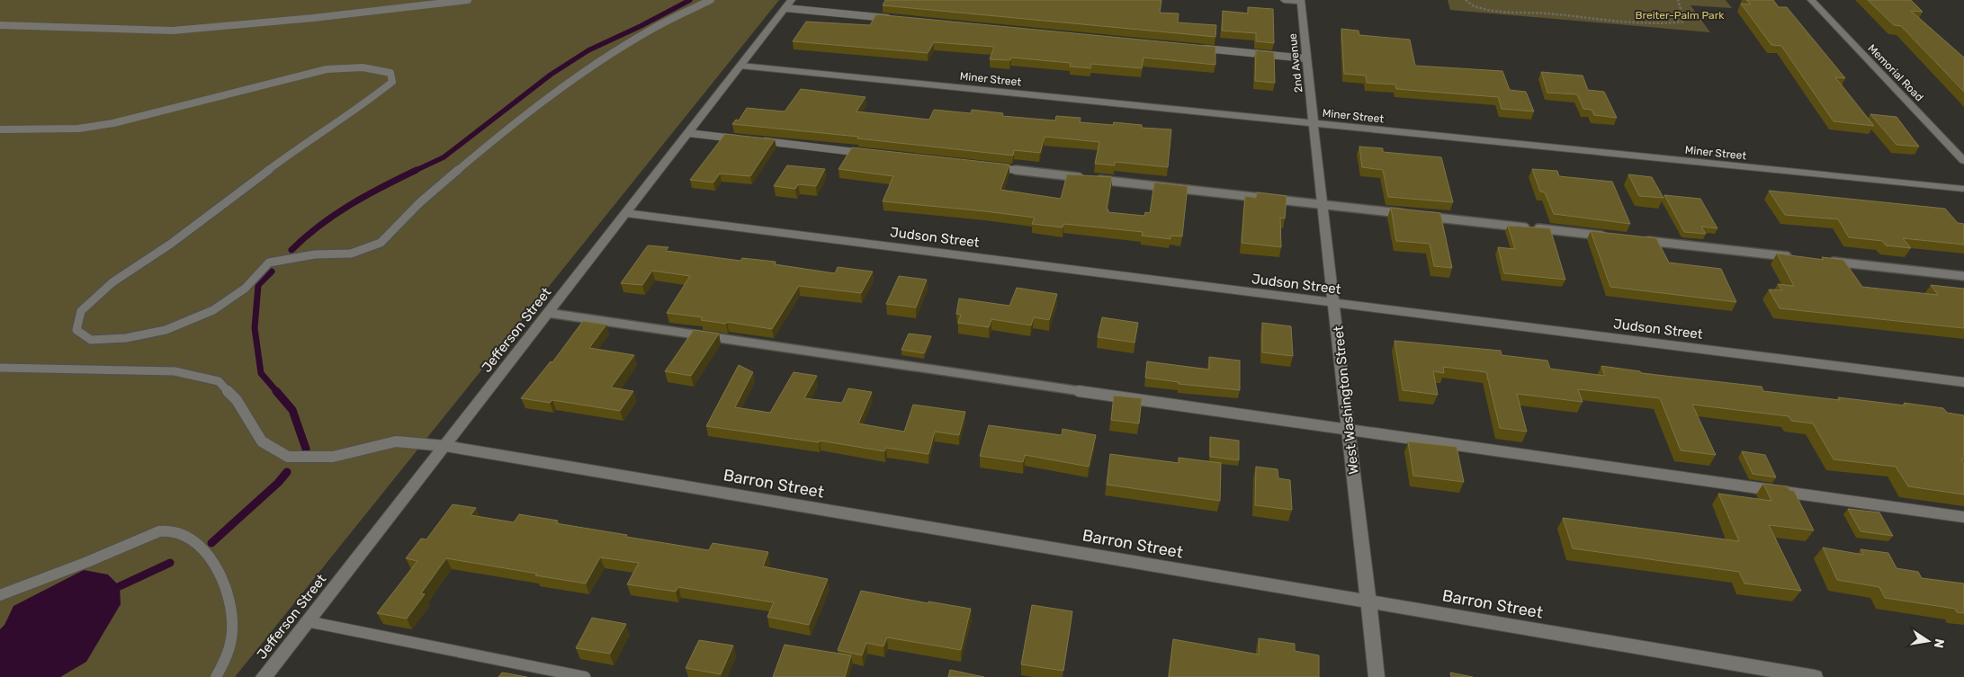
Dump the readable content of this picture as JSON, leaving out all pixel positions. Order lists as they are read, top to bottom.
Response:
{
  "streets": {
    "street": [
      "2nd Avenue",
      "Memorial Road",
      "Miner Street",
      "Judson Street",
      "Jefferson Street",
      "West Washington Street",
      "Barron Street"
    ]
  },
  "crossings": [
    ["2nd Avenue", "Miner Street"],
    ["2nd Avenue", "West Washington Street"],
    ["Miner Street", "Jefferson Street"],
    ["Miner Street", "West Washington Street"],
    ["Judson Street", "Jefferson Street"],
    ["Judson Street", "West Washington Street"],
    ["Jefferson Street", "Barron Street"],
    ["West Washington Street", "Barron Street"]
  ],
  "parks": ["Breiter-Palm Park"],
  "north": "right"
}
